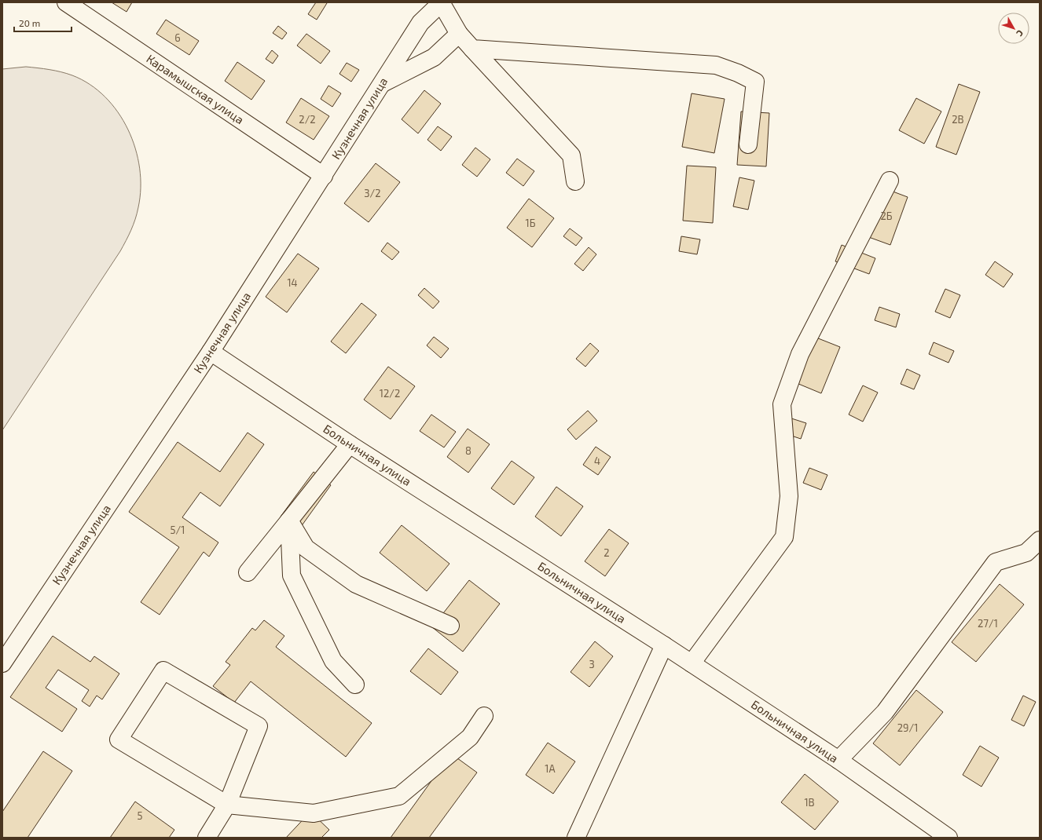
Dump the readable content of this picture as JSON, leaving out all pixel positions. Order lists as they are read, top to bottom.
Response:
{
  "streets": {
    "street": ["Карамышская улица", "Кузнечная улица", "Больничная улица"]
  },
  "crossings": [
    ["Карамышская улица", "Кузнечная улица"],
    ["Кузнечная улица", "Больничная улица"]
  ],
  "house_numbers": [
    "6",
    "2/2",
    "2В",
    "3/2",
    "2Б",
    "1Б",
    "14",
    "12/2",
    "8",
    "4",
    "5/1",
    "2",
    "27/1",
    "3",
    "29/1",
    "1А",
    "1В",
    "5"
  ],
  "scale_bar": "20 m",
  "north": "bottom right"
}
